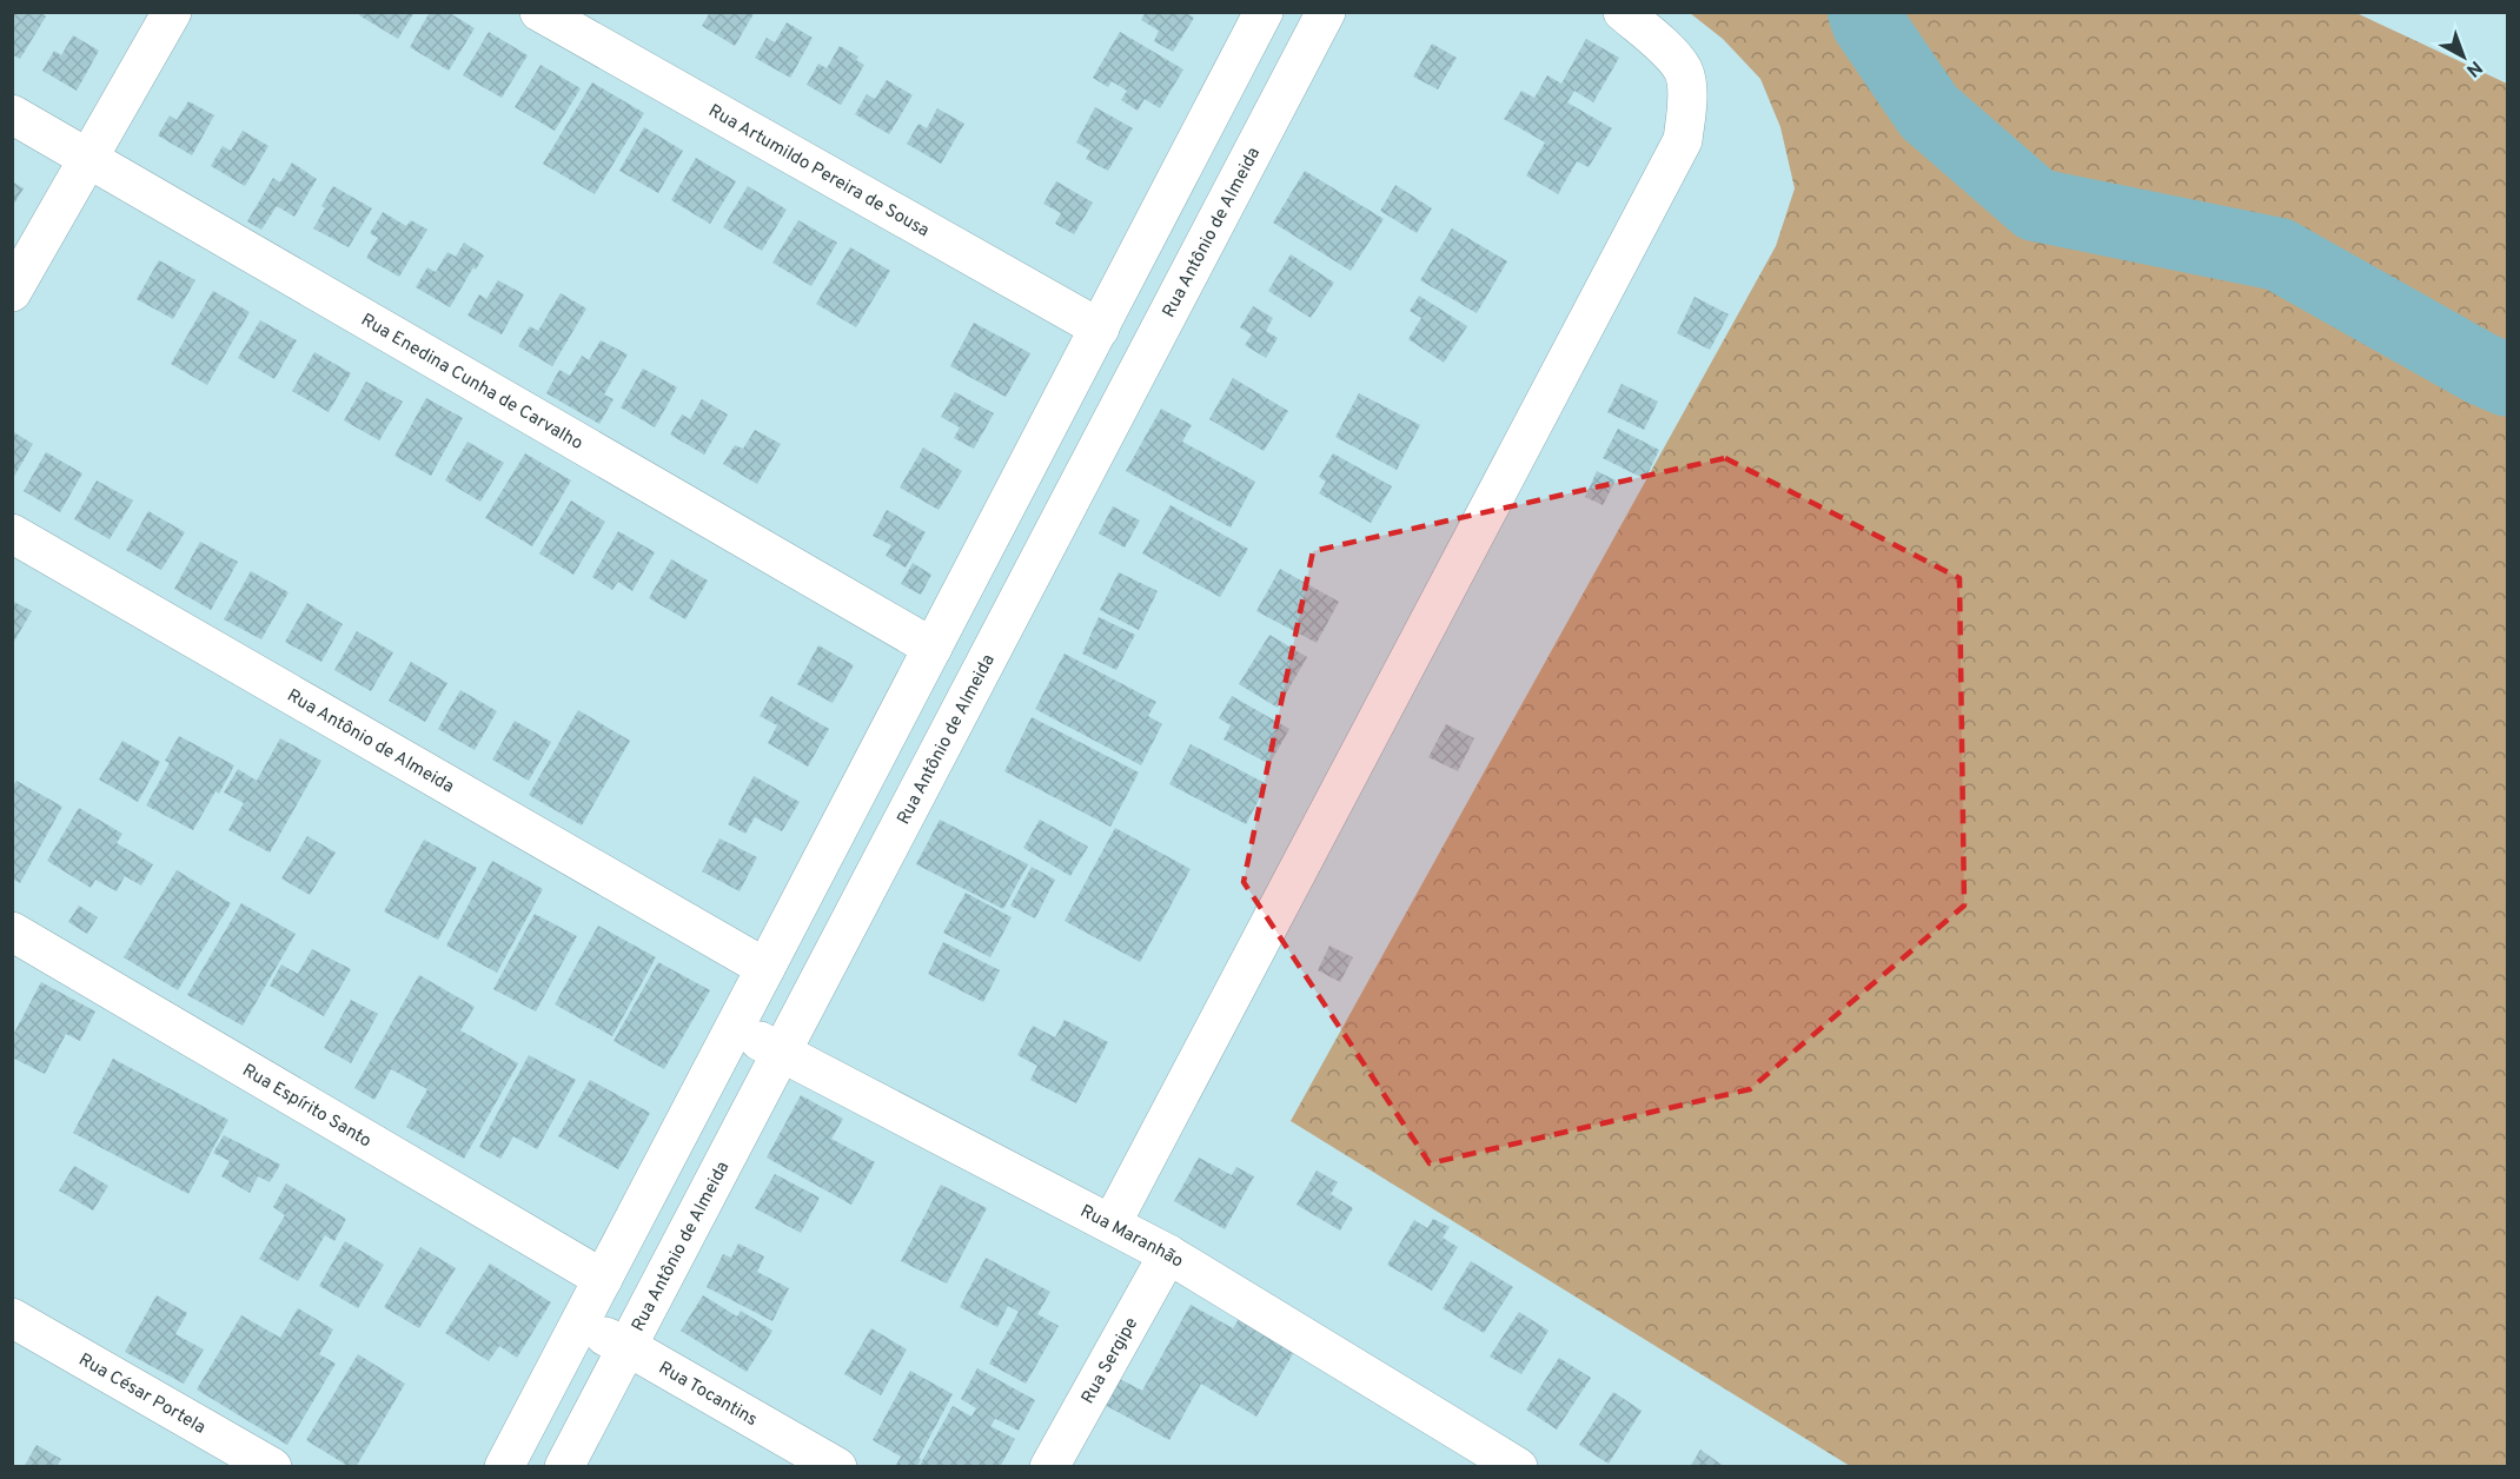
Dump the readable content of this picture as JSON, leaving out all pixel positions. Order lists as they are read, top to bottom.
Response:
{
  "streets": {
    "street": [
      "Rua Artumildo Pereira de Sousa",
      "Rua Antônio de Almeida",
      "Rua Enedina Cunha de Carvalho",
      "Rua Espírito Santo",
      "Rua Maranhão",
      "Rua Sergipe",
      "Rua César Portela",
      "Rua Tocantins"
    ]
  },
  "crossings": [
    ["Rua Antônio de Almeida", "Rua Maranhão"],
    ["Rua Antônio de Almeida", "Rua Tocantins"],
    ["Rua Maranhão", "Rua Sergipe"]
  ],
  "north": "bottom right"
}
